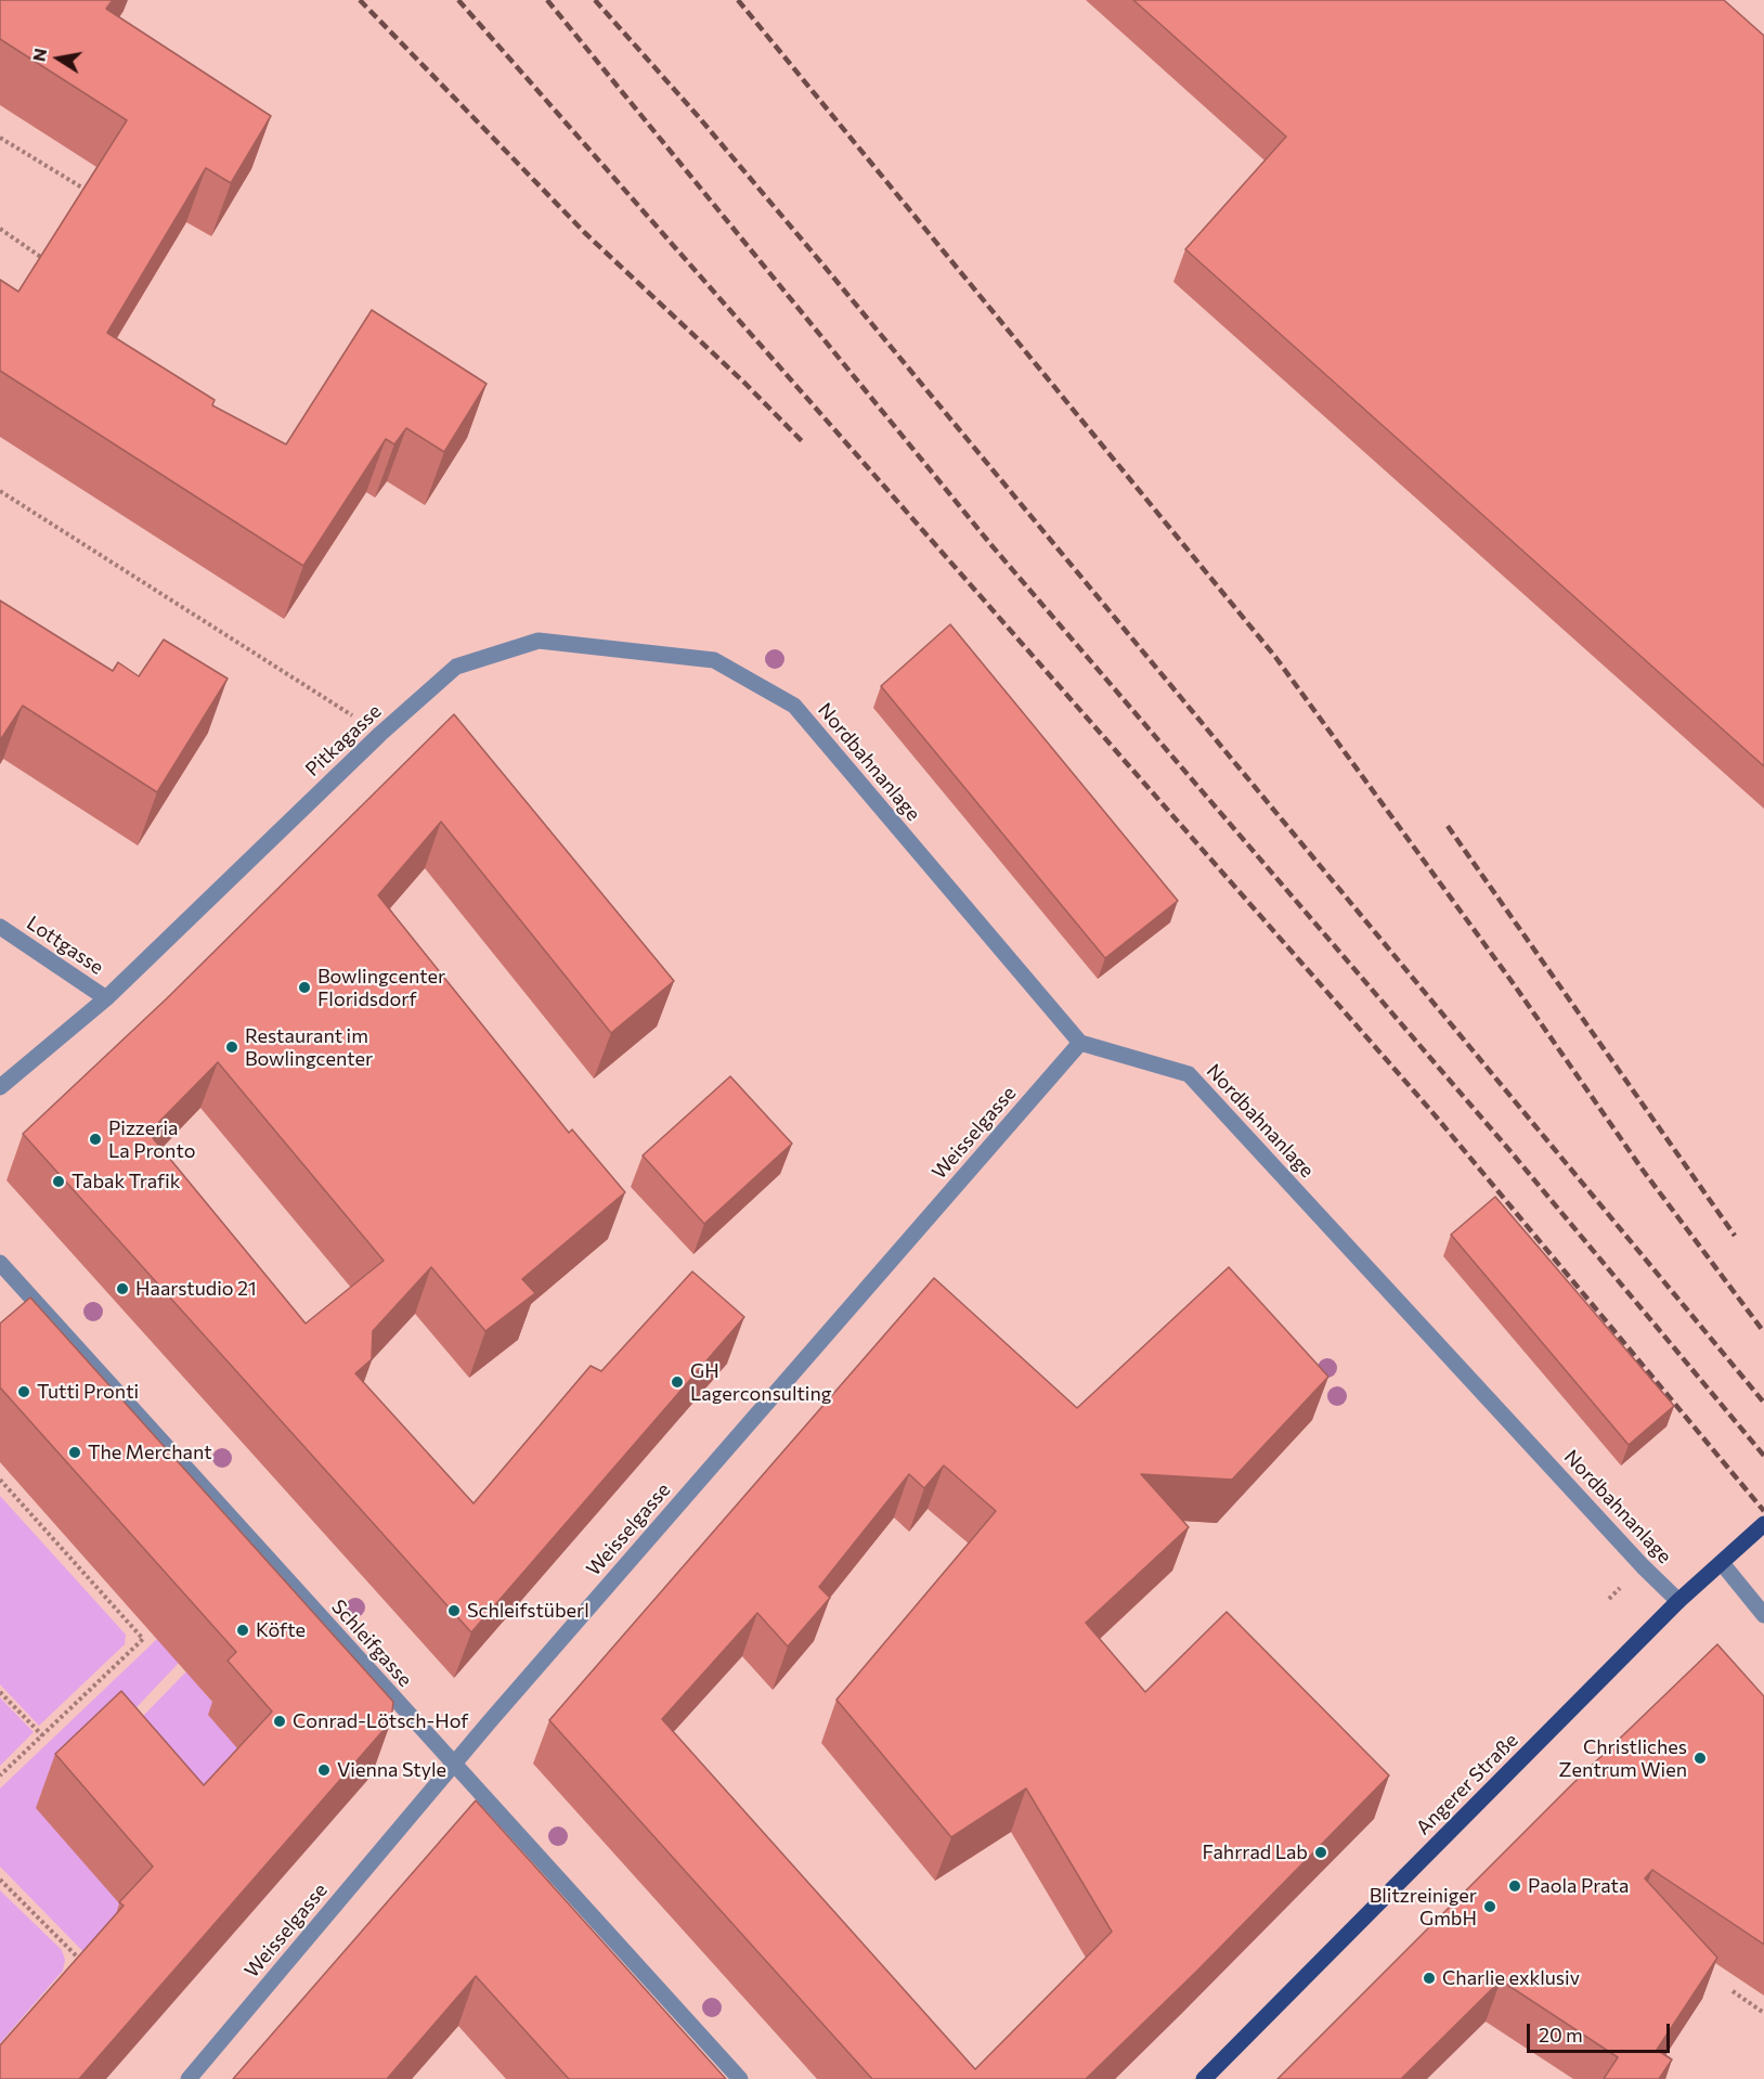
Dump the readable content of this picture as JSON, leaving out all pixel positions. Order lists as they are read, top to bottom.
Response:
{
  "streets": {
    "main road": ["Angerer Straße"],
    "street": [
      "Pitkagasse",
      "Nordbahnanlage",
      "Lottgasse",
      "Weisselgasse",
      "Schleifgasse"
    ]
  },
  "crossings": [
    ["Pitkagasse", "Nordbahnanlage"],
    ["Pitkagasse", "Lottgasse"],
    ["Nordbahnanlage", "Weisselgasse"],
    ["Nordbahnanlage", "Angerer Straße"],
    ["Weisselgasse", "Schleifgasse"]
  ],
  "places": [
    "Bowlingcenter Floridsdorf",
    "Restaurant im Bowlingcenter",
    "Pizzeria La Pronto",
    "Tabak Trafik",
    "Haarstudio 21",
    "GH Lagerconsulting",
    "Tutti Pronti",
    "The Merchant",
    "Schleifstüberl",
    "Köfte",
    "Conrad-Lötsch-Hof",
    "Christliches Zentrum Wien",
    "Vienna Style",
    "Fahrrad Lab",
    "Paola Prata",
    "Blitzreiniger GmbH",
    "Charlie exklusiv"
  ],
  "scale_bar": "20 m",
  "north": "left"
}
